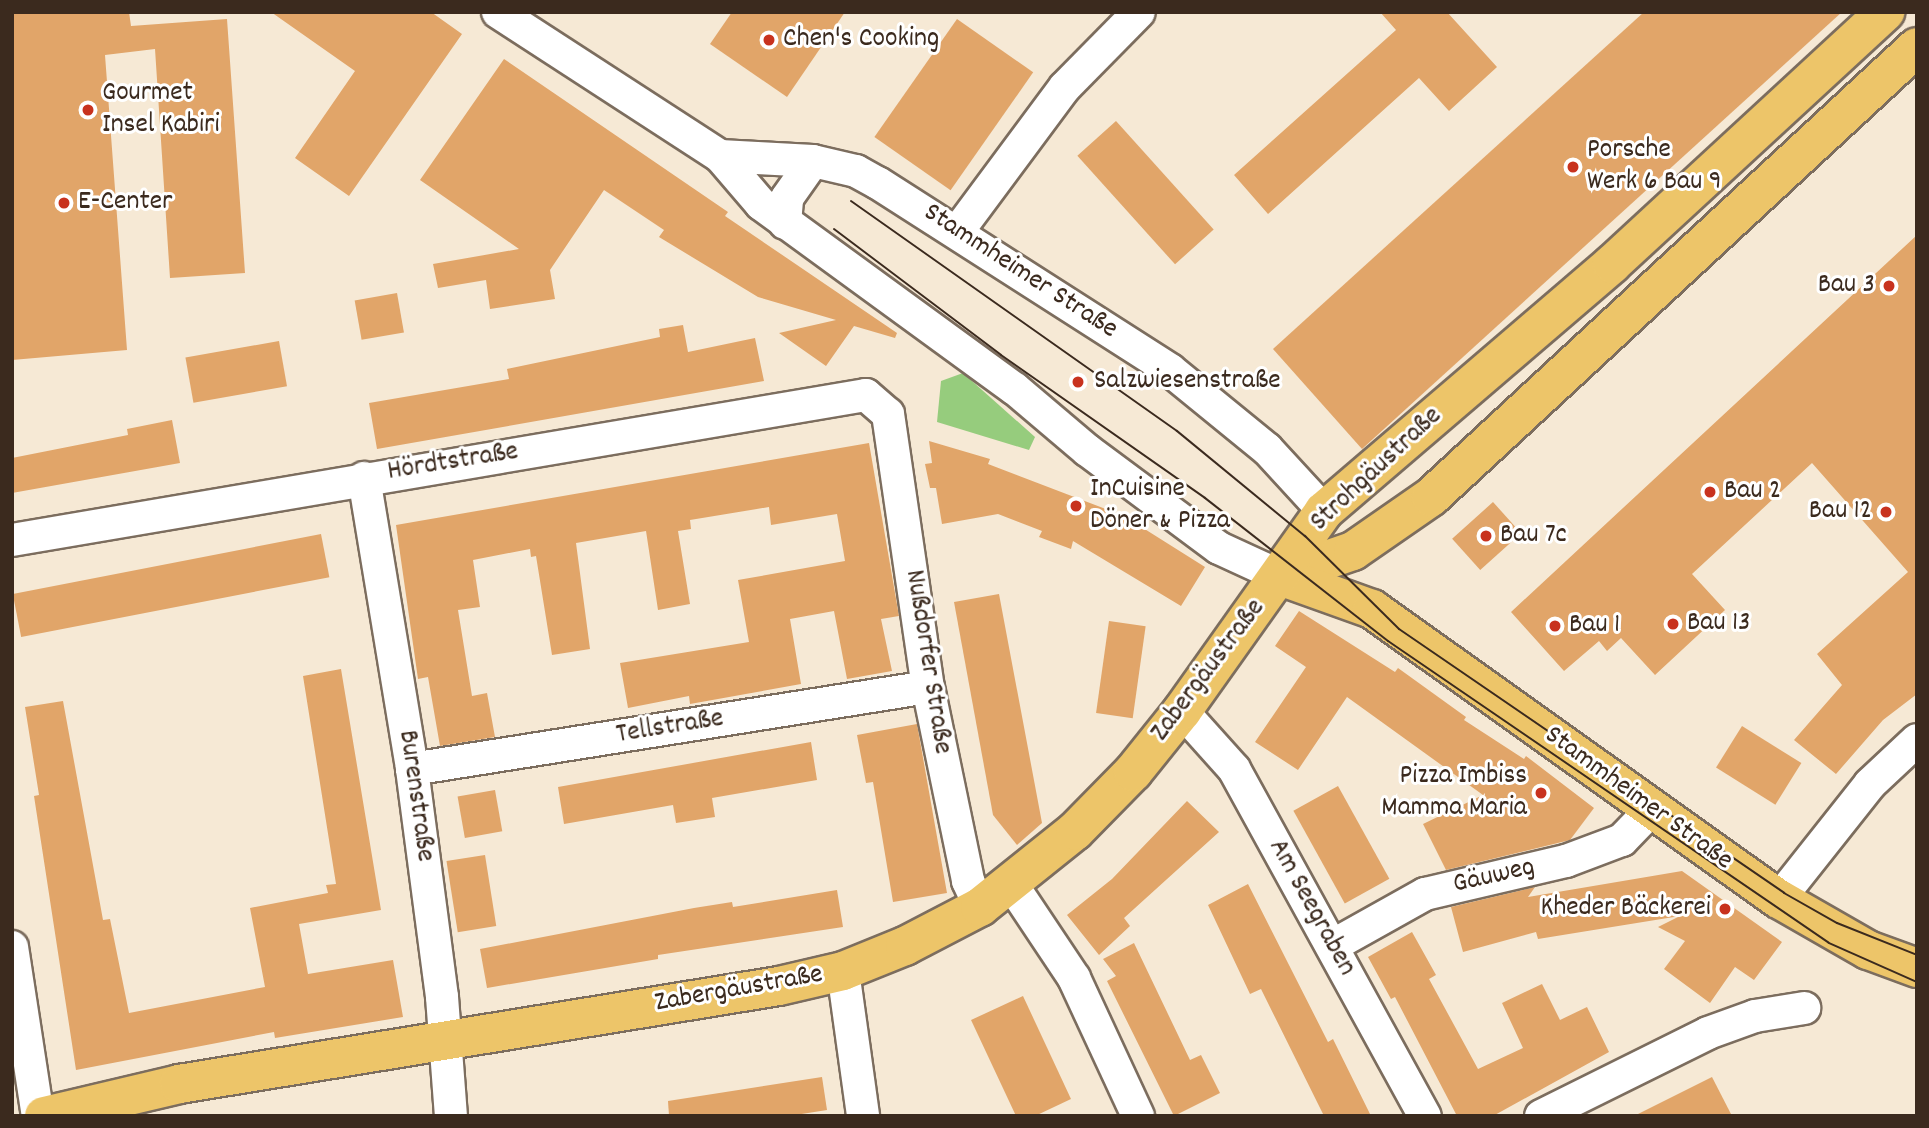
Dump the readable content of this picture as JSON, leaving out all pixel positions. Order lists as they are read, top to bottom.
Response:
{
  "streets": {
    "main road": ["Stammheimer Straße", "Strohgäustraße", "Zabergäustraße"],
    "street": [
      "Hördtstraße",
      "Nußdorfer Straße",
      "Tellstraße",
      "Burenstraße",
      "Gäuweg",
      "Am Seegraben"
    ]
  },
  "crossings": [
    ["Stammheimer Straße", "Strohgäustraße"],
    ["Stammheimer Straße", "Zabergäustraße"],
    ["Stammheimer Straße", "Gäuweg"],
    ["Hördtstraße", "Nußdorfer Straße"],
    ["Hördtstraße", "Burenstraße"],
    ["Strohgäustraße", "Zabergäustraße"],
    ["Nußdorfer Straße", "Zabergäustraße"],
    ["Nußdorfer Straße", "Tellstraße"],
    ["Zabergäustraße", "Burenstraße"],
    ["Zabergäustraße", "Am Seegraben"],
    ["Tellstraße", "Burenstraße"],
    ["Gäuweg", "Am Seegraben"]
  ],
  "places": [
    "Chen's Cooking",
    "Gourmet Insel Kabiri",
    "Porsche Werk 6 Bau 9",
    "E-Center",
    "Bau 3",
    "Salzwiesenstraße",
    "Bau 2",
    "InCuisine Döner & Pizza",
    "Bau 12",
    "Bau 7c",
    "Bau 13",
    "Bau 1",
    "Pizza Imbiss Mamma Maria",
    "Kheder Bäckerei"
  ]
}
